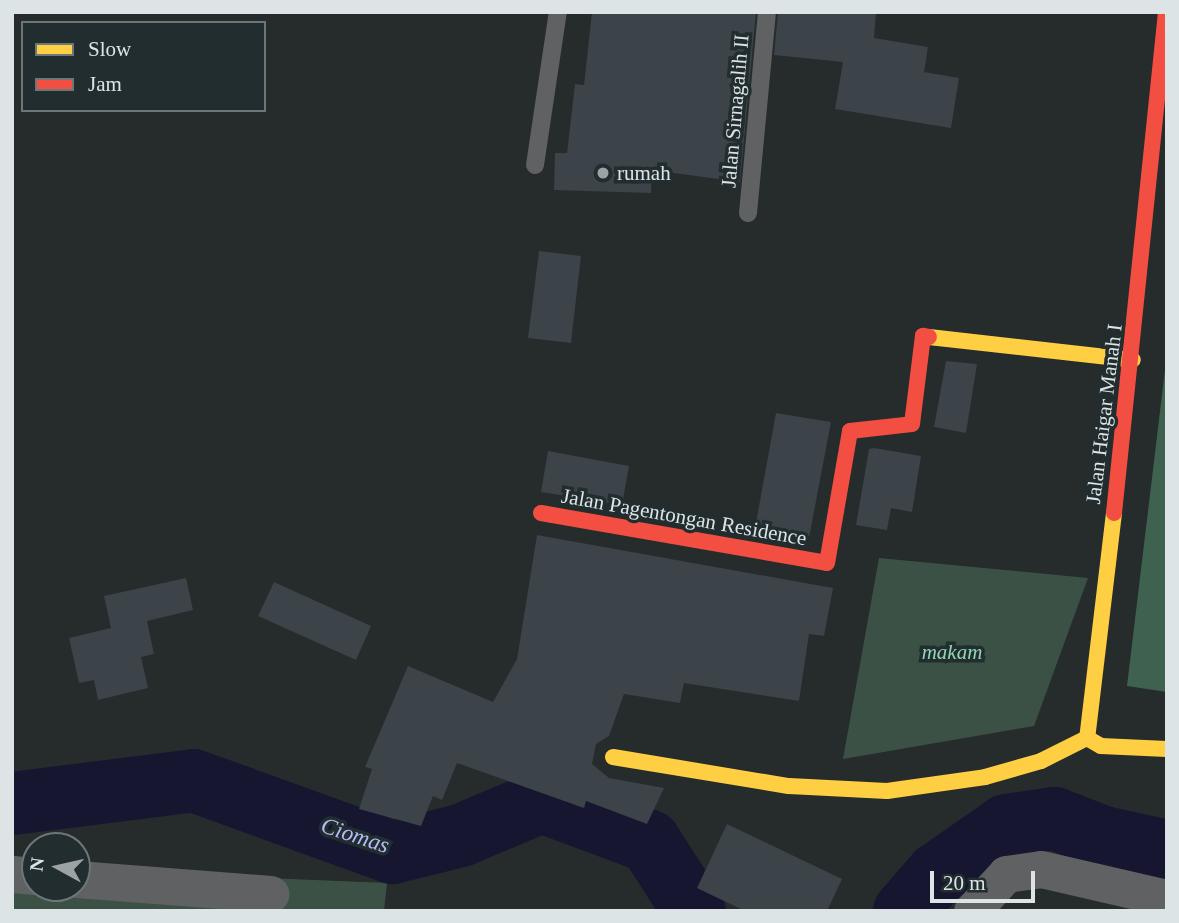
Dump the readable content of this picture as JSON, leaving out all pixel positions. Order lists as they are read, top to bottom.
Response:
{
  "streets": {
    "street": ["Jalan Haigar Manah I", "Jalan Pagentongan Residence"],
    "lane": ["Jalan Sirnagalih II"]
  },
  "crossings": [
    ["Jalan Haigar Manah I", "Jalan Pagentongan Residence"]
  ],
  "water": ["Ciomas"],
  "parks": ["makam"],
  "places": ["rumah"],
  "legend": ["Slow", "Jam"],
  "scale_bar": "20 m",
  "north": "left"
}
